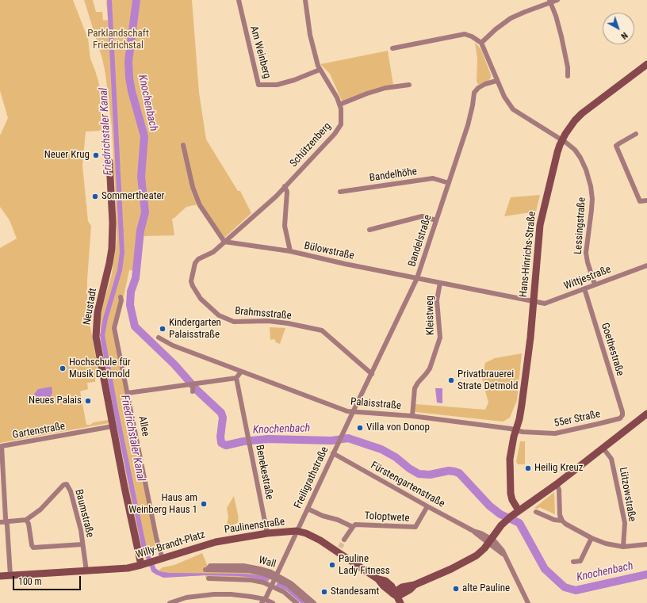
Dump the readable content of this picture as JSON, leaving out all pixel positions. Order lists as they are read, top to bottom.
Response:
{
  "streets": {
    "main road": [
      "Hans-Hinrichs-Straße",
      "Neustadt",
      "Paulinenstraße",
      "Willy-Brandt-Platz"
    ],
    "street": [
      "Am Weinberg",
      "Schützenberg",
      "Bandelhöhe",
      "Lessingstraße",
      "Bandelstraße",
      "Bülowstraße",
      "Wittjestraße",
      "Brahmsstraße",
      "Kleistweg",
      "Goethestraße",
      "Palaisstraße",
      "55er Straße",
      "Allee",
      "Gartenstraße",
      "Benekestraße",
      "Freiligrathstraße",
      "Fürstengartenstraße",
      "Lützowstraße",
      "Baumstraße",
      "Toloptwete",
      "Wall"
    ]
  },
  "crossings": [
    ["Am Weinberg", "Schützenberg"],
    ["Schützenberg", "Bülowstraße"],
    ["Schützenberg", "Brahmsstraße"],
    ["Bandelhöhe", "Bandelstraße"],
    ["Lessingstraße", "Bandelstraße"],
    ["Lessingstraße", "Hans-Hinrichs-Straße"],
    ["Lessingstraße", "Wittjestraße"],
    ["Bandelstraße", "Bülowstraße"],
    ["Bandelstraße", "Brahmsstraße"],
    ["Bandelstraße", "Palaisstraße"],
    ["Bandelstraße", "Freiligrathstraße"],
    ["Bülowstraße", "Hans-Hinrichs-Straße"],
    ["Bülowstraße", "Wittjestraße"],
    ["Bülowstraße", "Brahmsstraße"],
    ["Bülowstraße", "Kleistweg"],
    ["Hans-Hinrichs-Straße", "Wittjestraße"],
    ["Hans-Hinrichs-Straße", "Palaisstraße"],
    ["Hans-Hinrichs-Straße", "55er Straße"],
    ["Wittjestraße", "Goethestraße"],
    ["Neustadt", "Gartenstraße"],
    ["Neustadt", "Willy-Brandt-Platz"],
    ["Kleistweg", "Palaisstraße"],
    ["Goethestraße", "55er Straße"],
    ["Palaisstraße", "55er Straße"],
    ["Palaisstraße", "Freiligrathstraße"],
    ["Allee", "Willy-Brandt-Platz"],
    ["Gartenstraße", "Baumstraße"],
    ["Gartenstraße", "Willy-Brandt-Platz"],
    ["Benekestraße", "Paulinenstraße"],
    ["Freiligrathstraße", "Fürstengartenstraße"],
    ["Freiligrathstraße", "Toloptwete"],
    ["Freiligrathstraße", "Paulinenstraße"],
    ["Freiligrathstraße", "Wall"],
    ["Fürstengartenstraße", "Toloptwete"],
    ["Baumstraße", "Willy-Brandt-Platz"],
    ["Paulinenstraße", "Willy-Brandt-Platz"]
  ],
  "water": ["Knochenbach", "Friedrichstaler Kanal"],
  "parks": ["Parklandschaft Friedrichstal"],
  "places": [
    "Neuer Krug",
    "Sommertheater",
    "Kindergarten Palaisstraße",
    "Hochschule für Musik Detmold",
    "Privatbrauerei Strate Detmold",
    "Neues Palais",
    "Villa von Donop",
    "Heilig Kreuz",
    "Haus am Weinberg Haus 1",
    "Pauline Lady Fitness",
    "alte Pauline",
    "Standesamt"
  ],
  "scale_bar": "100 m",
  "north": "bottom right"
}
